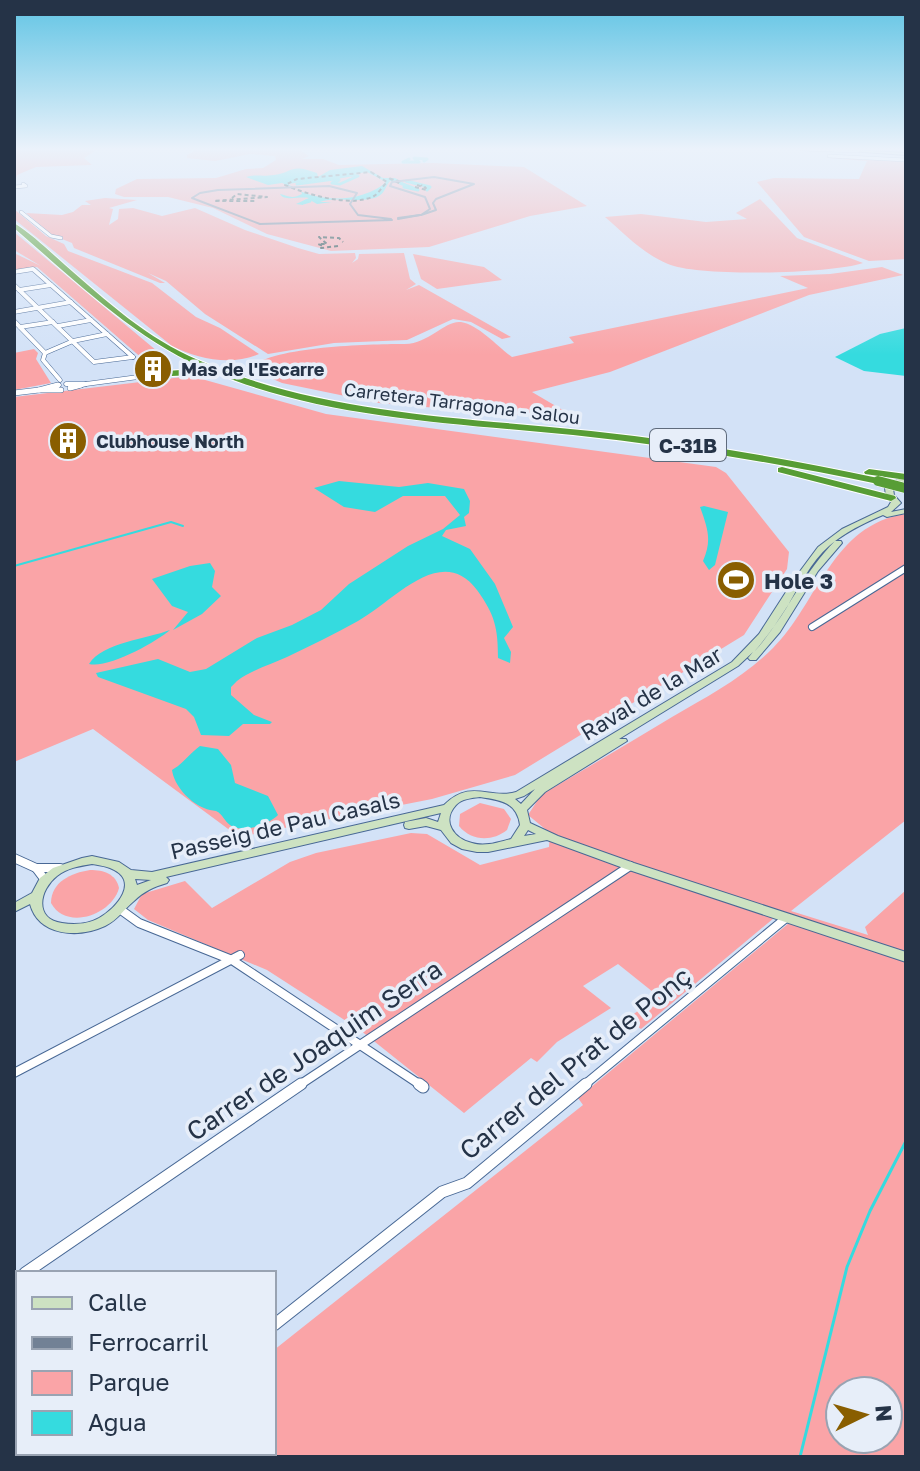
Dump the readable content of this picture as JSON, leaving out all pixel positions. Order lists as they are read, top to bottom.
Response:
{
  "streets": {
    "highway": ["Carretera Tarragona - Salou", "C-31B"],
    "street": [
      "Raval de la Mar",
      "Passeig de Pau Casals",
      "Carrer de Joaquim Serra",
      "Carrer del Prat de Ponç"
    ]
  },
  "crossings": [
    ["Raval de la Mar", "Passeig de Pau Casals"]
  ],
  "places": {
    "building": ["Mas de l'Escarre", "Clubhouse North"],
    "sports": ["Hole 3"]
  },
  "legend": [
    "Calle",
    "Ferrocarril",
    "Parque",
    "Agua"
  ],
  "north": "right"
}
